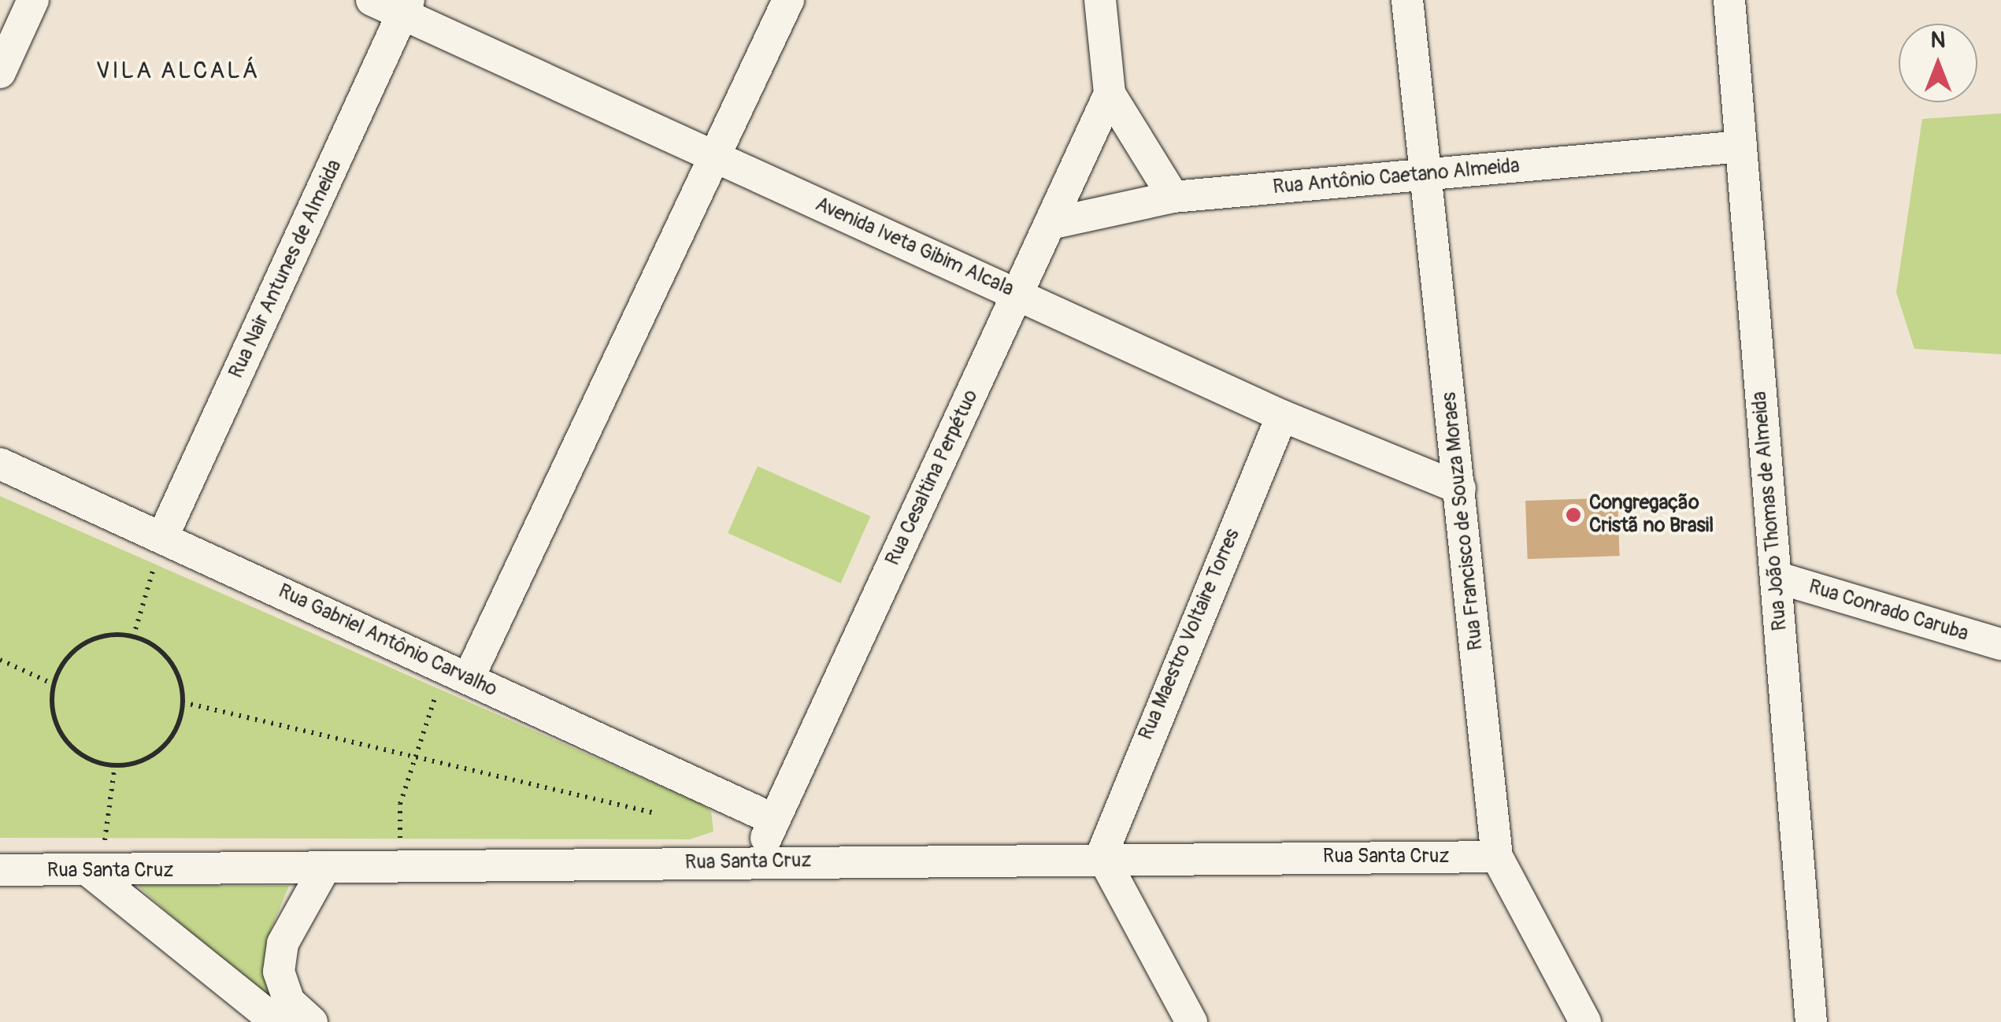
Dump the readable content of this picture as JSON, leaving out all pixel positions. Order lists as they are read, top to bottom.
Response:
{
  "streets": {
    "street": [
      "Rua Antônio Caetano Almeida",
      "Avenida Iveta Gibim Alcala",
      "Rua Nair Antunes de Almeida",
      "Rua Cesaltina Perpétuo",
      "Rua João Thomas de Almeida",
      "Rua Francisco de Souza Moraes",
      "Rua Conrado Caruba",
      "Rua Maestro Voltaire Torres",
      "Rua Gabriel Antônio Carvalho",
      "Rua Santa Cruz"
    ]
  },
  "crossings": [
    ["Rua Antônio Caetano Almeida", "Rua Cesaltina Perpétuo"],
    ["Rua Antônio Caetano Almeida", "Rua João Thomas de Almeida"],
    ["Rua Antônio Caetano Almeida", "Rua Francisco de Souza Moraes"],
    ["Avenida Iveta Gibim Alcala", "Rua Nair Antunes de Almeida"],
    ["Avenida Iveta Gibim Alcala", "Rua Cesaltina Perpétuo"],
    ["Avenida Iveta Gibim Alcala", "Rua Francisco de Souza Moraes"],
    ["Avenida Iveta Gibim Alcala", "Rua Maestro Voltaire Torres"],
    ["Rua Nair Antunes de Almeida", "Rua Gabriel Antônio Carvalho"],
    ["Rua Cesaltina Perpétuo", "Rua Gabriel Antônio Carvalho"],
    ["Rua Cesaltina Perpétuo", "Rua Santa Cruz"],
    ["Rua João Thomas de Almeida", "Rua Conrado Caruba"],
    ["Rua Francisco de Souza Moraes", "Rua Santa Cruz"],
    ["Rua Maestro Voltaire Torres", "Rua Santa Cruz"]
  ],
  "districts": ["VILA ALCALÁ"],
  "places": ["Congregação Cristã no Brasil"],
  "north": "top"
}
